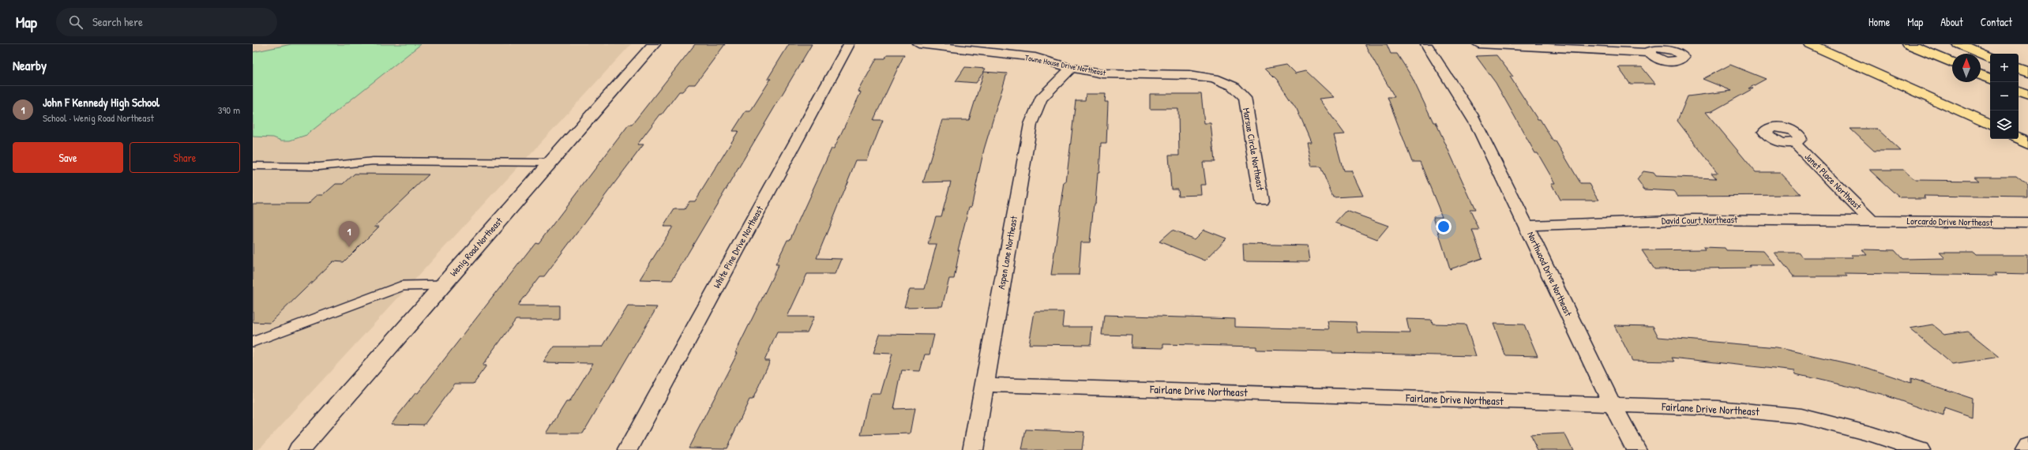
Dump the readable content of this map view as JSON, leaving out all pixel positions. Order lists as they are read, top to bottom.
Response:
{
  "streets": {
    "street": [
      "Towne House Drive Northeast",
      "Marsue Circle Northeast",
      "Janet Place Northeast",
      "David Court Northeast",
      "Lorcardo Drive Northeast",
      "Wenig Road Northeast",
      "White Pine Drive Northeast",
      "Aspen Lane Northeast",
      "Northwood Drive Northeast",
      "Fairlane Drive Northeast"
    ]
  },
  "crossings": [
    ["Towne House Drive Northeast", "Marsue Circle Northeast"],
    ["Towne House Drive Northeast", "Aspen Lane Northeast"],
    ["Janet Place Northeast", "David Court Northeast"],
    ["Janet Place Northeast", "Lorcardo Drive Northeast"],
    ["David Court Northeast", "Lorcardo Drive Northeast"],
    ["David Court Northeast", "Northwood Drive Northeast"],
    ["Aspen Lane Northeast", "Fairlane Drive Northeast"],
    ["Northwood Drive Northeast", "Fairlane Drive Northeast"]
  ],
  "north": "top",
  "page": {
    "header": "Map",
    "search": "Search here",
    "nav": [
      "Home",
      "Map",
      "About",
      "Contact"
    ],
    "heading": "Nearby",
    "map_buttons": ["+", "−"],
    "list": [
      {
        "mark": "1",
        "name": "John F Kennedy High School",
        "note": "School · Wenig Road Northeast",
        "value": "390 m"
      }
    ],
    "buttons": ["Save", "Share"],
    "pins": "1"
  }
}
